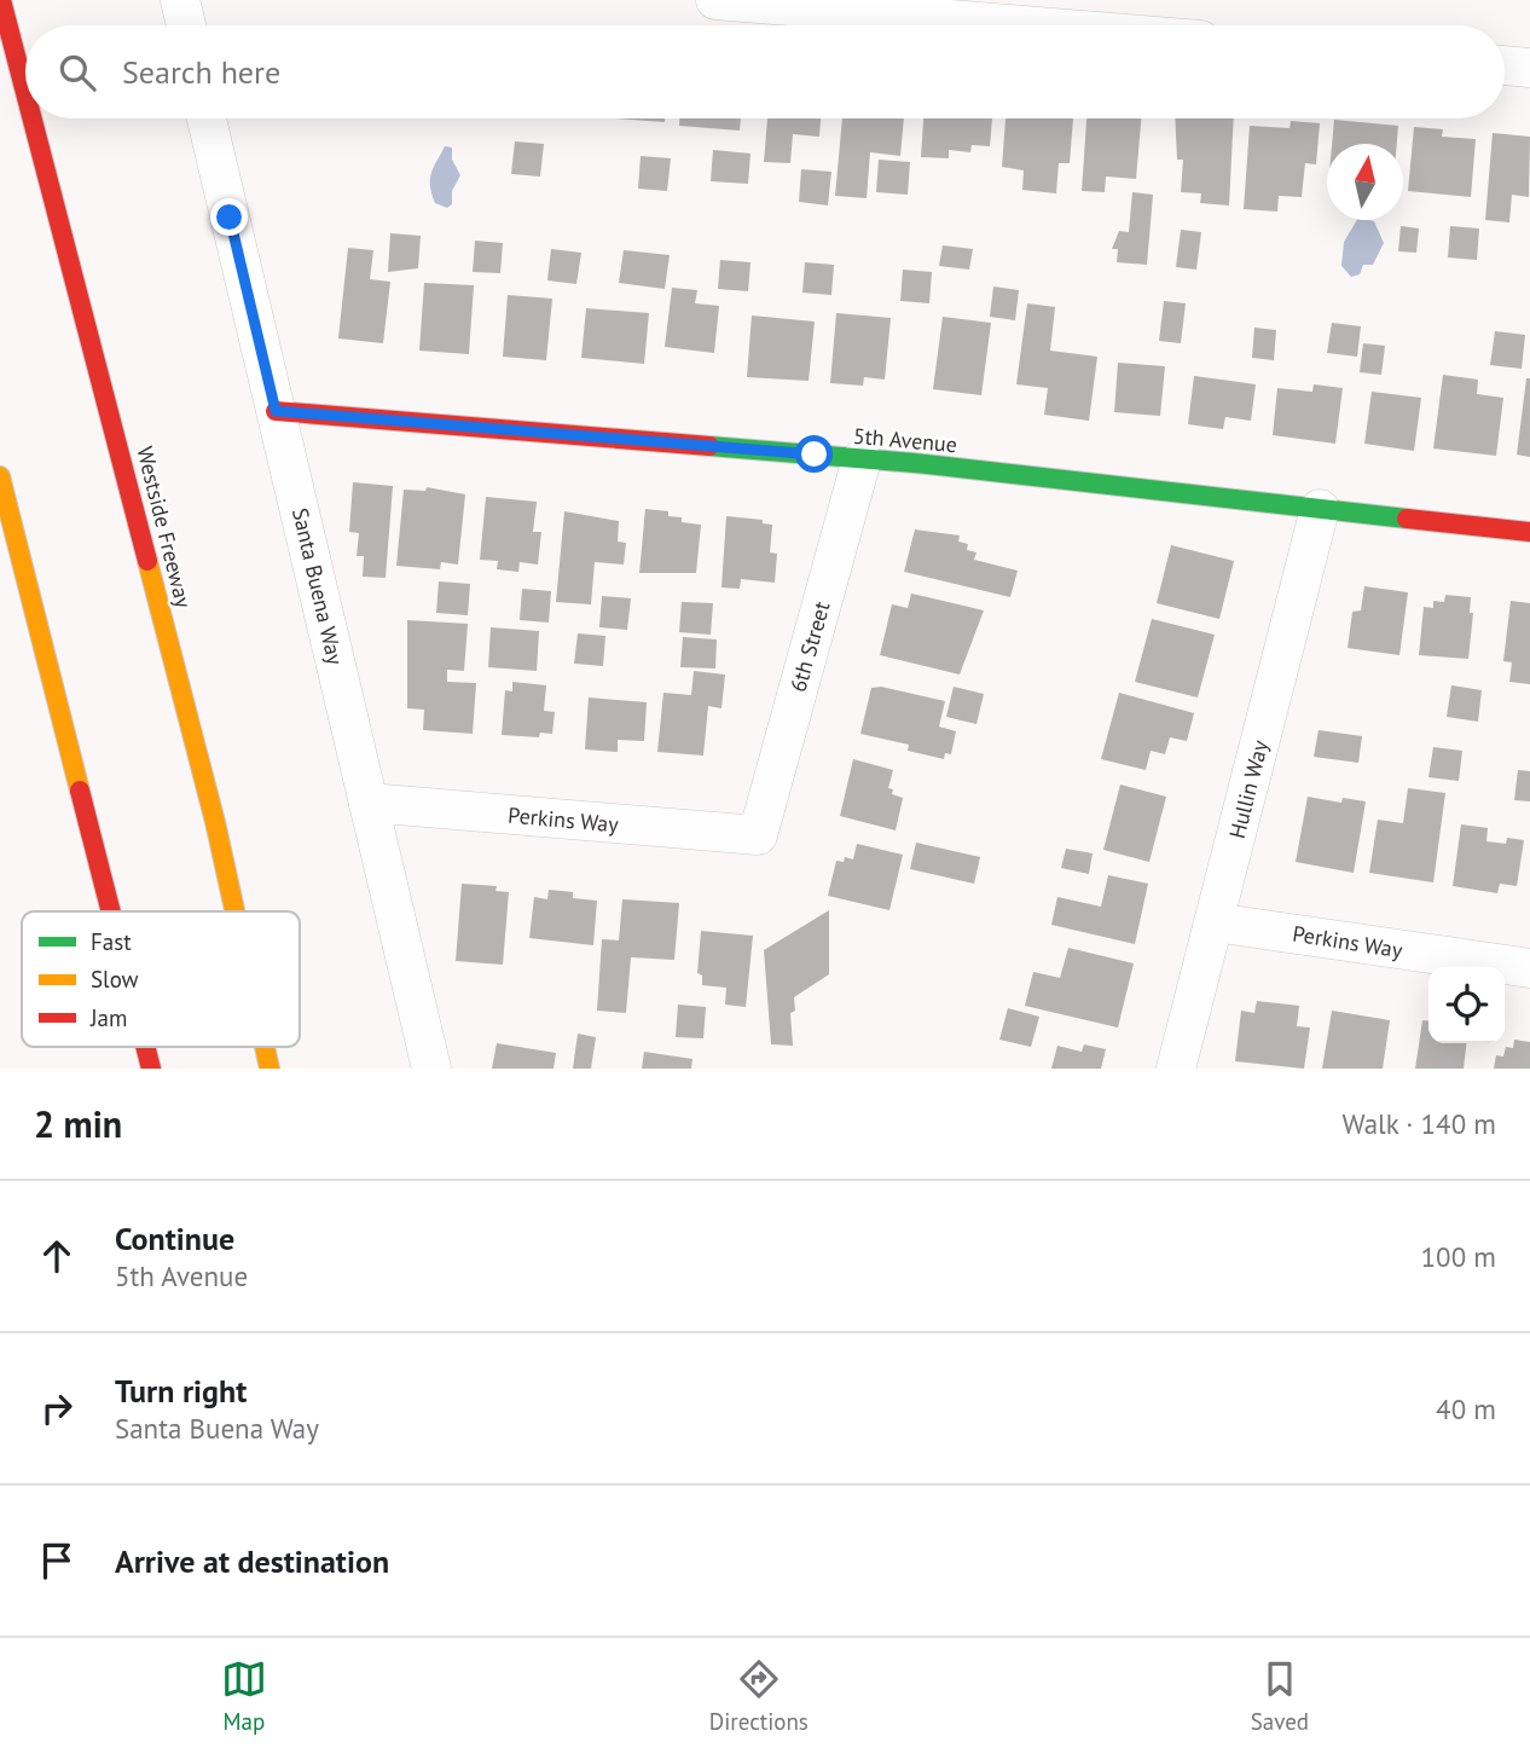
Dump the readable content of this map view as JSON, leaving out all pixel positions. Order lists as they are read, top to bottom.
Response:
{
  "streets": {
    "main road": ["5th Avenue", "Westside Freeway"],
    "street": [
      "Santa Buena Way",
      "6th Street",
      "Hullin Way",
      "Perkins Way"
    ]
  },
  "crossings": [
    ["5th Avenue", "Santa Buena Way"],
    ["5th Avenue", "6th Street"],
    ["5th Avenue", "Hullin Way"],
    ["Santa Buena Way", "Perkins Way"],
    ["6th Street", "Perkins Way"],
    ["Hullin Way", "Perkins Way"]
  ],
  "legend": ["Fast", "Slow", "Jam"],
  "north": "top",
  "page": {
    "search": "Search here",
    "heading": ["2 min", "Walk · 140 m"],
    "list": [
      ["Continue", "5th Avenue", "100 m"],
      ["Turn right", "Santa Buena Way", "40 m"],
      "Arrive at destination"
    ],
    "nav": ["Map", "Directions", "Saved"]
  }
}
